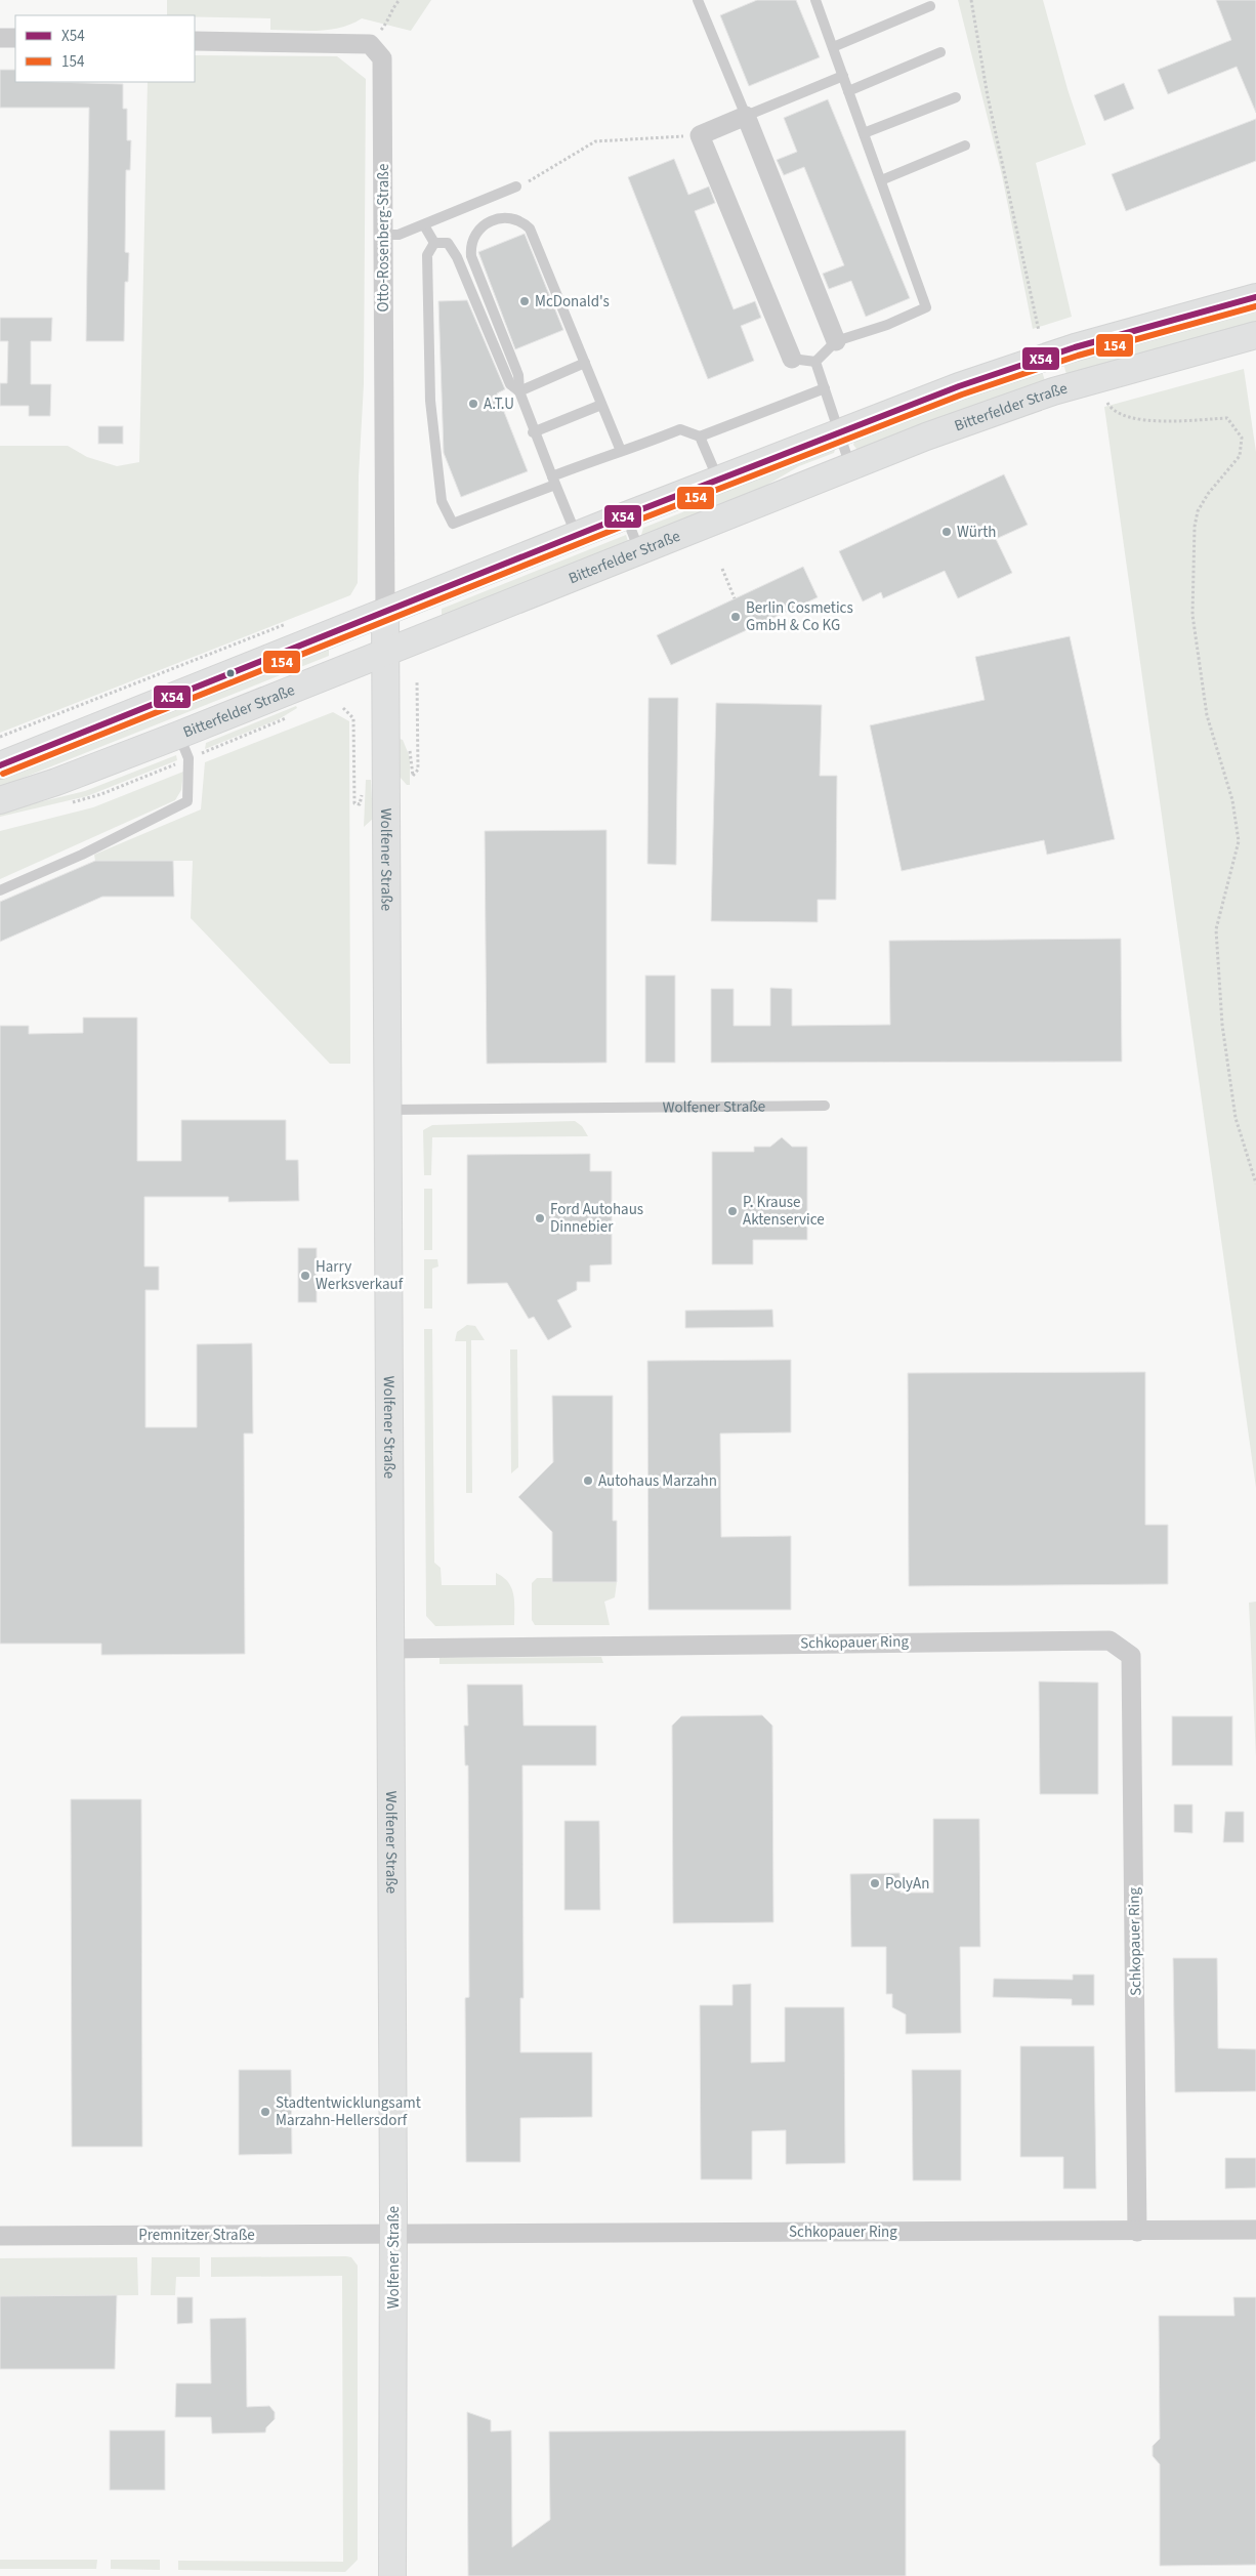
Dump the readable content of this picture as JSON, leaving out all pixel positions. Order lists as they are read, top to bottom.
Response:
{
  "streets": {
    "main road": ["Bitterfelder Straße", "Wolfener Straße"],
    "street": ["Otto-Rosenberg-Straße", "Schkopauer Ring", "Premnitzer Straße"]
  },
  "crossings": [
    ["Otto-Rosenberg-Straße", "Wolfener Straße"],
    ["Bitterfelder Straße", "Wolfener Straße"],
    ["Wolfener Straße", "Schkopauer Ring"],
    ["Wolfener Straße", "Premnitzer Straße"],
    ["Schkopauer Ring", "Premnitzer Straße"]
  ],
  "places": [
    "McDonald's",
    "A.T.U",
    "Würth",
    "Berlin Cosmetics GmbH & Co KG",
    "P. Krause Aktenservice",
    "Ford Autohaus Dinnebier",
    "Harry Werksverkauf",
    "Autohaus Marzahn",
    "PolyAn",
    "Stadtentwicklungsamt Marzahn-Hellersdorf"
  ],
  "lines": ["transit line X54", "transit line 154"],
  "legend": ["X54", "154"]
}
